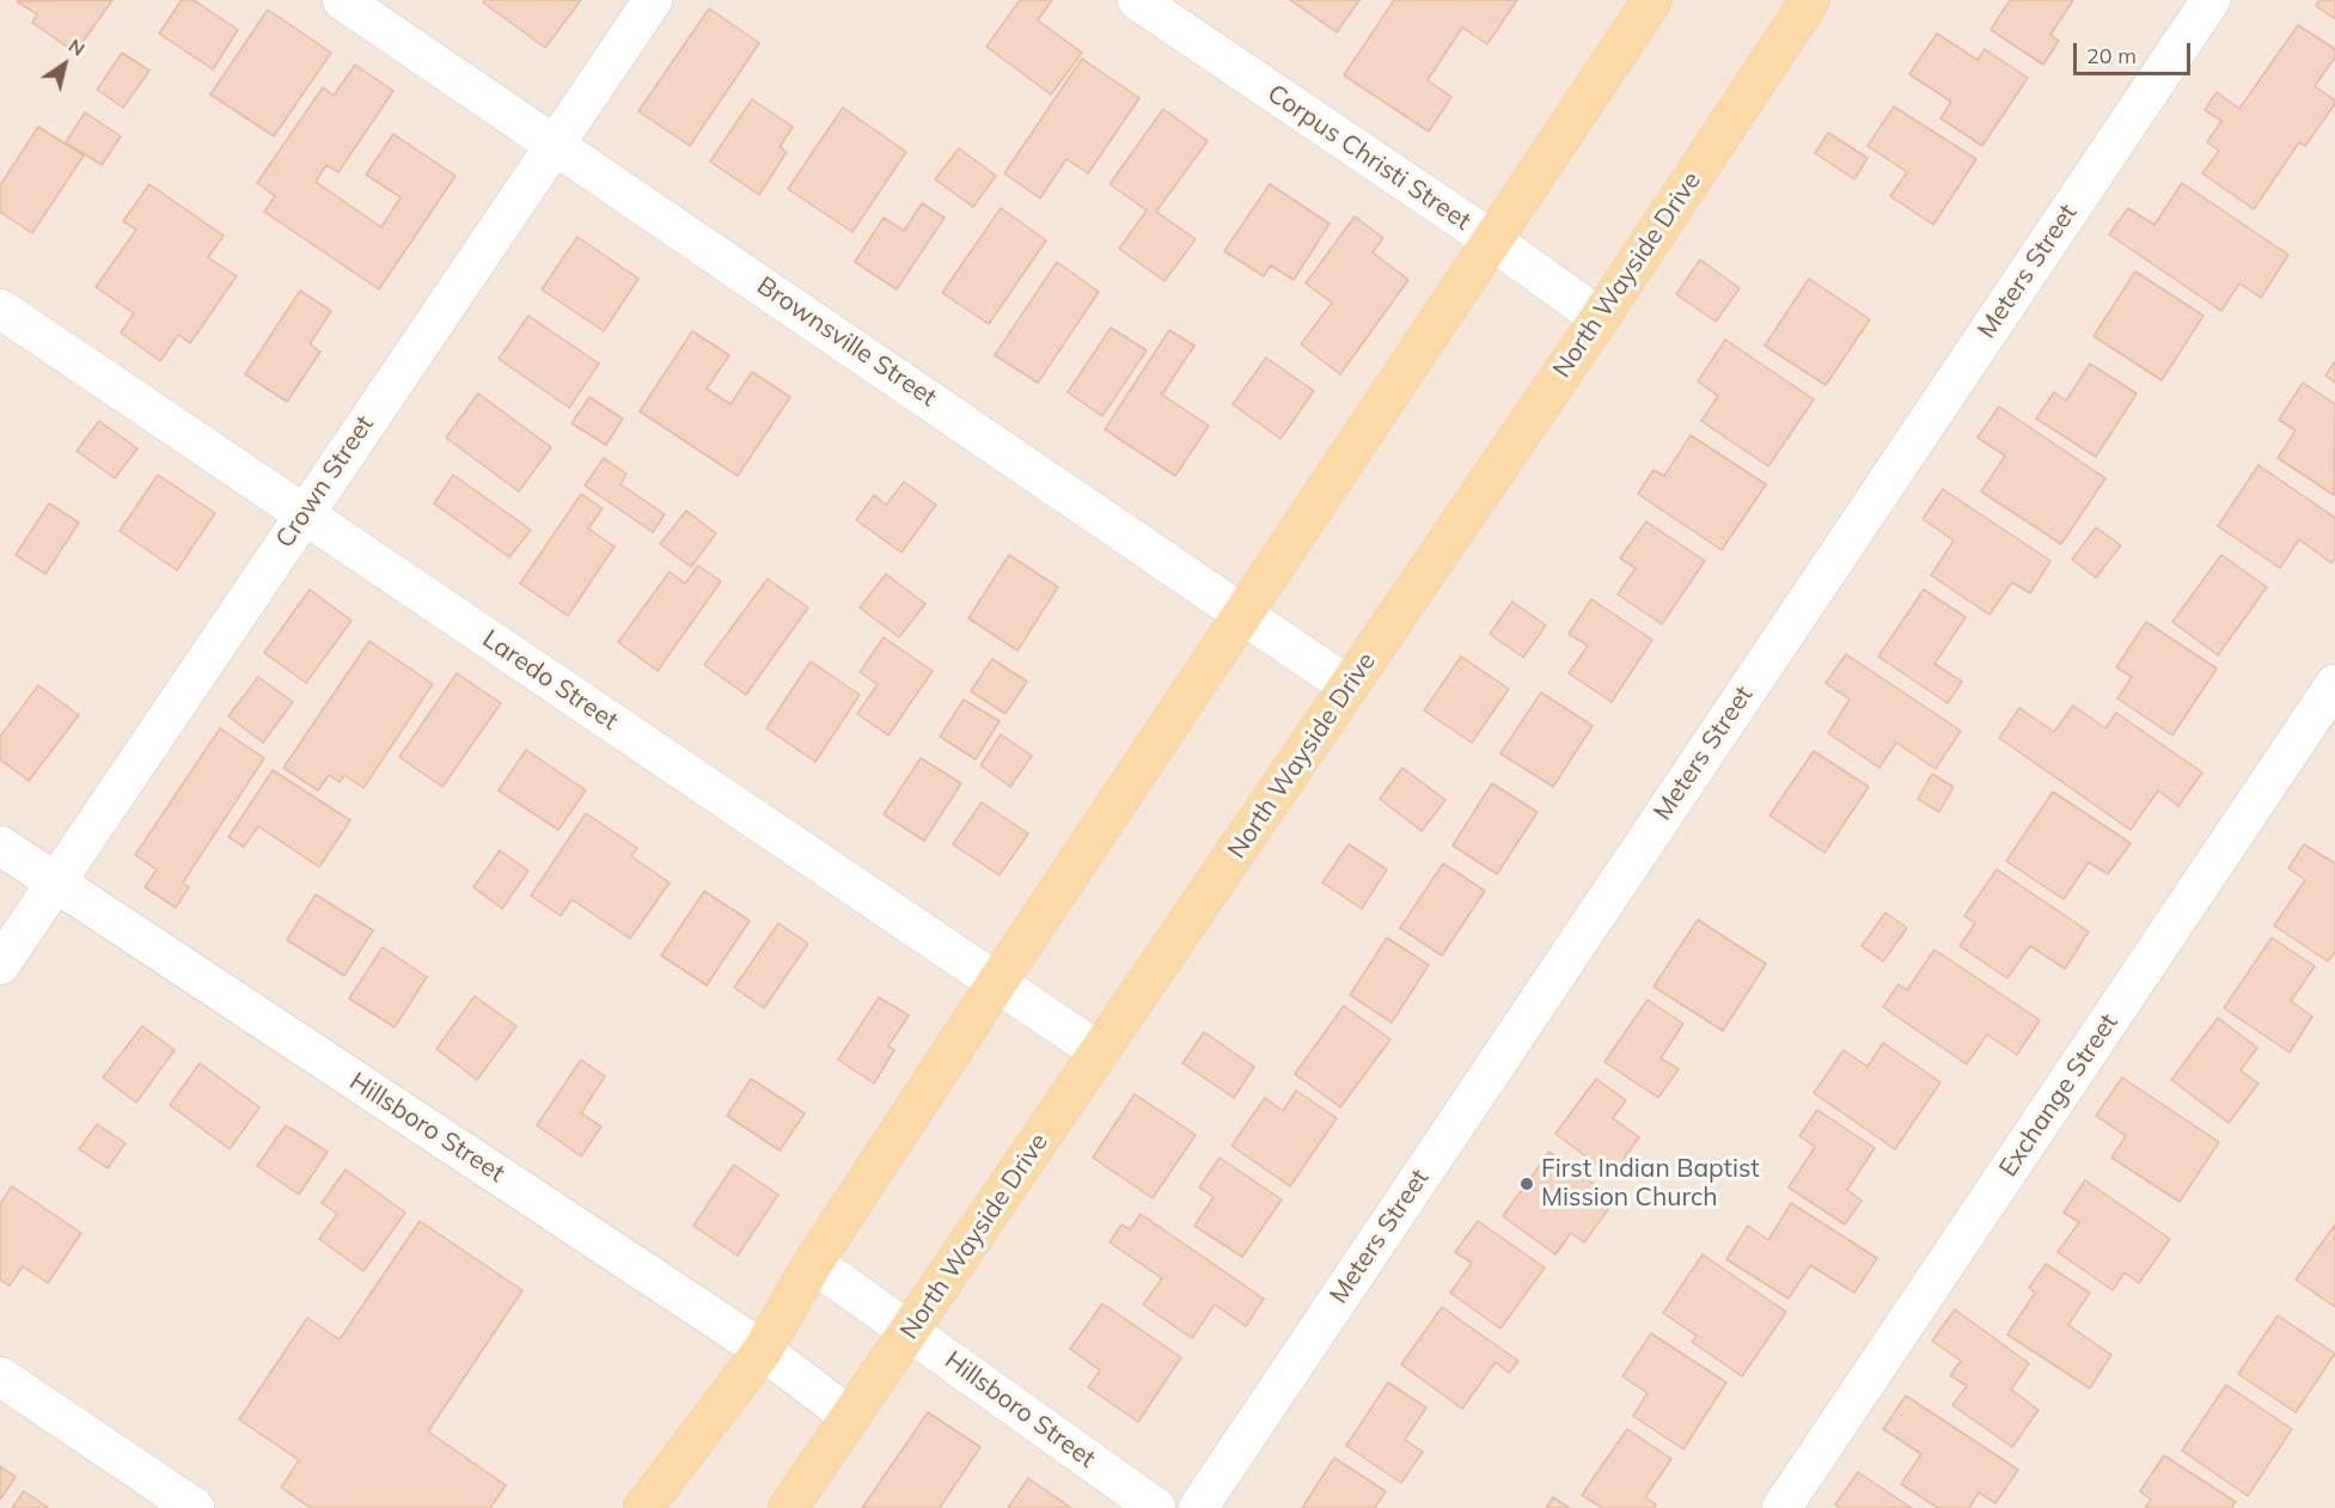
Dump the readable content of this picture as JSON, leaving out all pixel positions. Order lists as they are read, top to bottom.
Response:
{
  "streets": {
    "main road": ["North Wayside Drive"],
    "street": [
      "Corpus Christi Street",
      "Meters Street",
      "Brownsville Street",
      "Crown Street",
      "Laredo Street",
      "Exchange Street",
      "Hillsboro Street"
    ]
  },
  "crossings": [
    ["Corpus Christi Street", "North Wayside Drive"],
    ["North Wayside Drive", "Brownsville Street"],
    ["North Wayside Drive", "Laredo Street"],
    ["North Wayside Drive", "Hillsboro Street"],
    ["Brownsville Street", "Crown Street"],
    ["Crown Street", "Laredo Street"],
    ["Crown Street", "Hillsboro Street"]
  ],
  "places": ["First Indian Baptist Mission Church"],
  "scale_bar": "20 m",
  "north": "top right"
}
